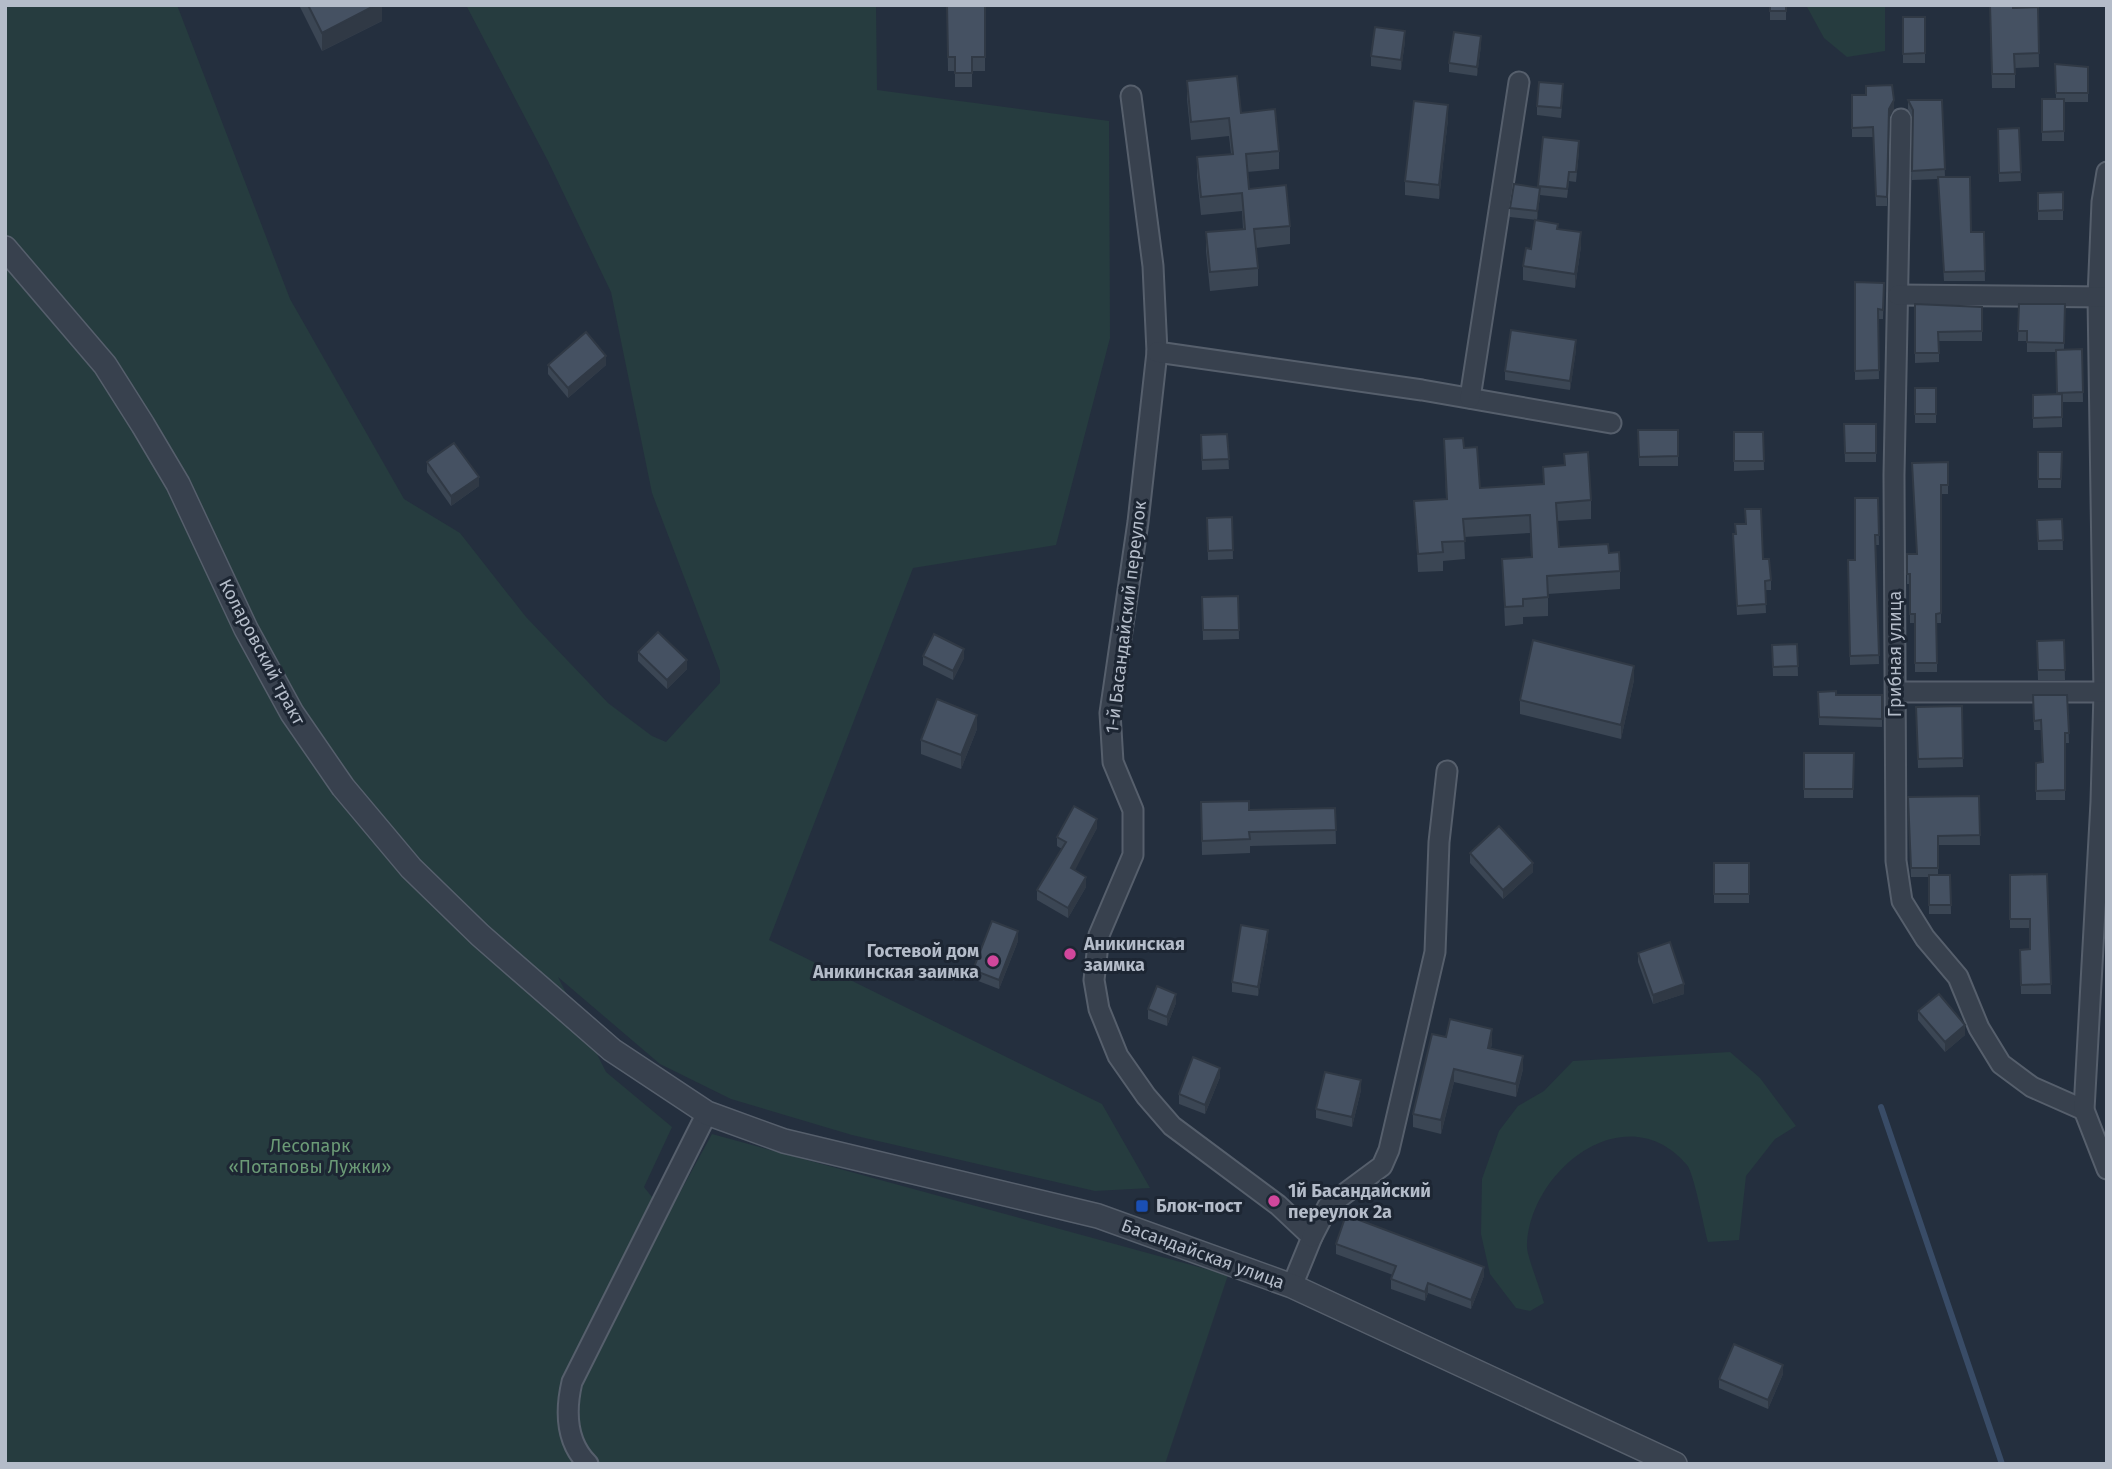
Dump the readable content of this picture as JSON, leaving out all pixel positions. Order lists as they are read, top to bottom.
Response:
{
  "streets": {
    "street": [
      "1-й Басандайский переулок",
      "Коларовский тракт",
      "Грибная улица",
      "Басандайская улица"
    ]
  },
  "crossings": [
    ["Коларовский тракт", "Басандайская улица"]
  ],
  "parks": ["Лесопарк «Потаповы Лужки»"],
  "places": {
    "other": ["Аникинская заимка", "Гостевой дом Аникинская заимка", "1й Басандайский переулок 2а"],
    "transit": ["Блок-пост"]
  }
}
